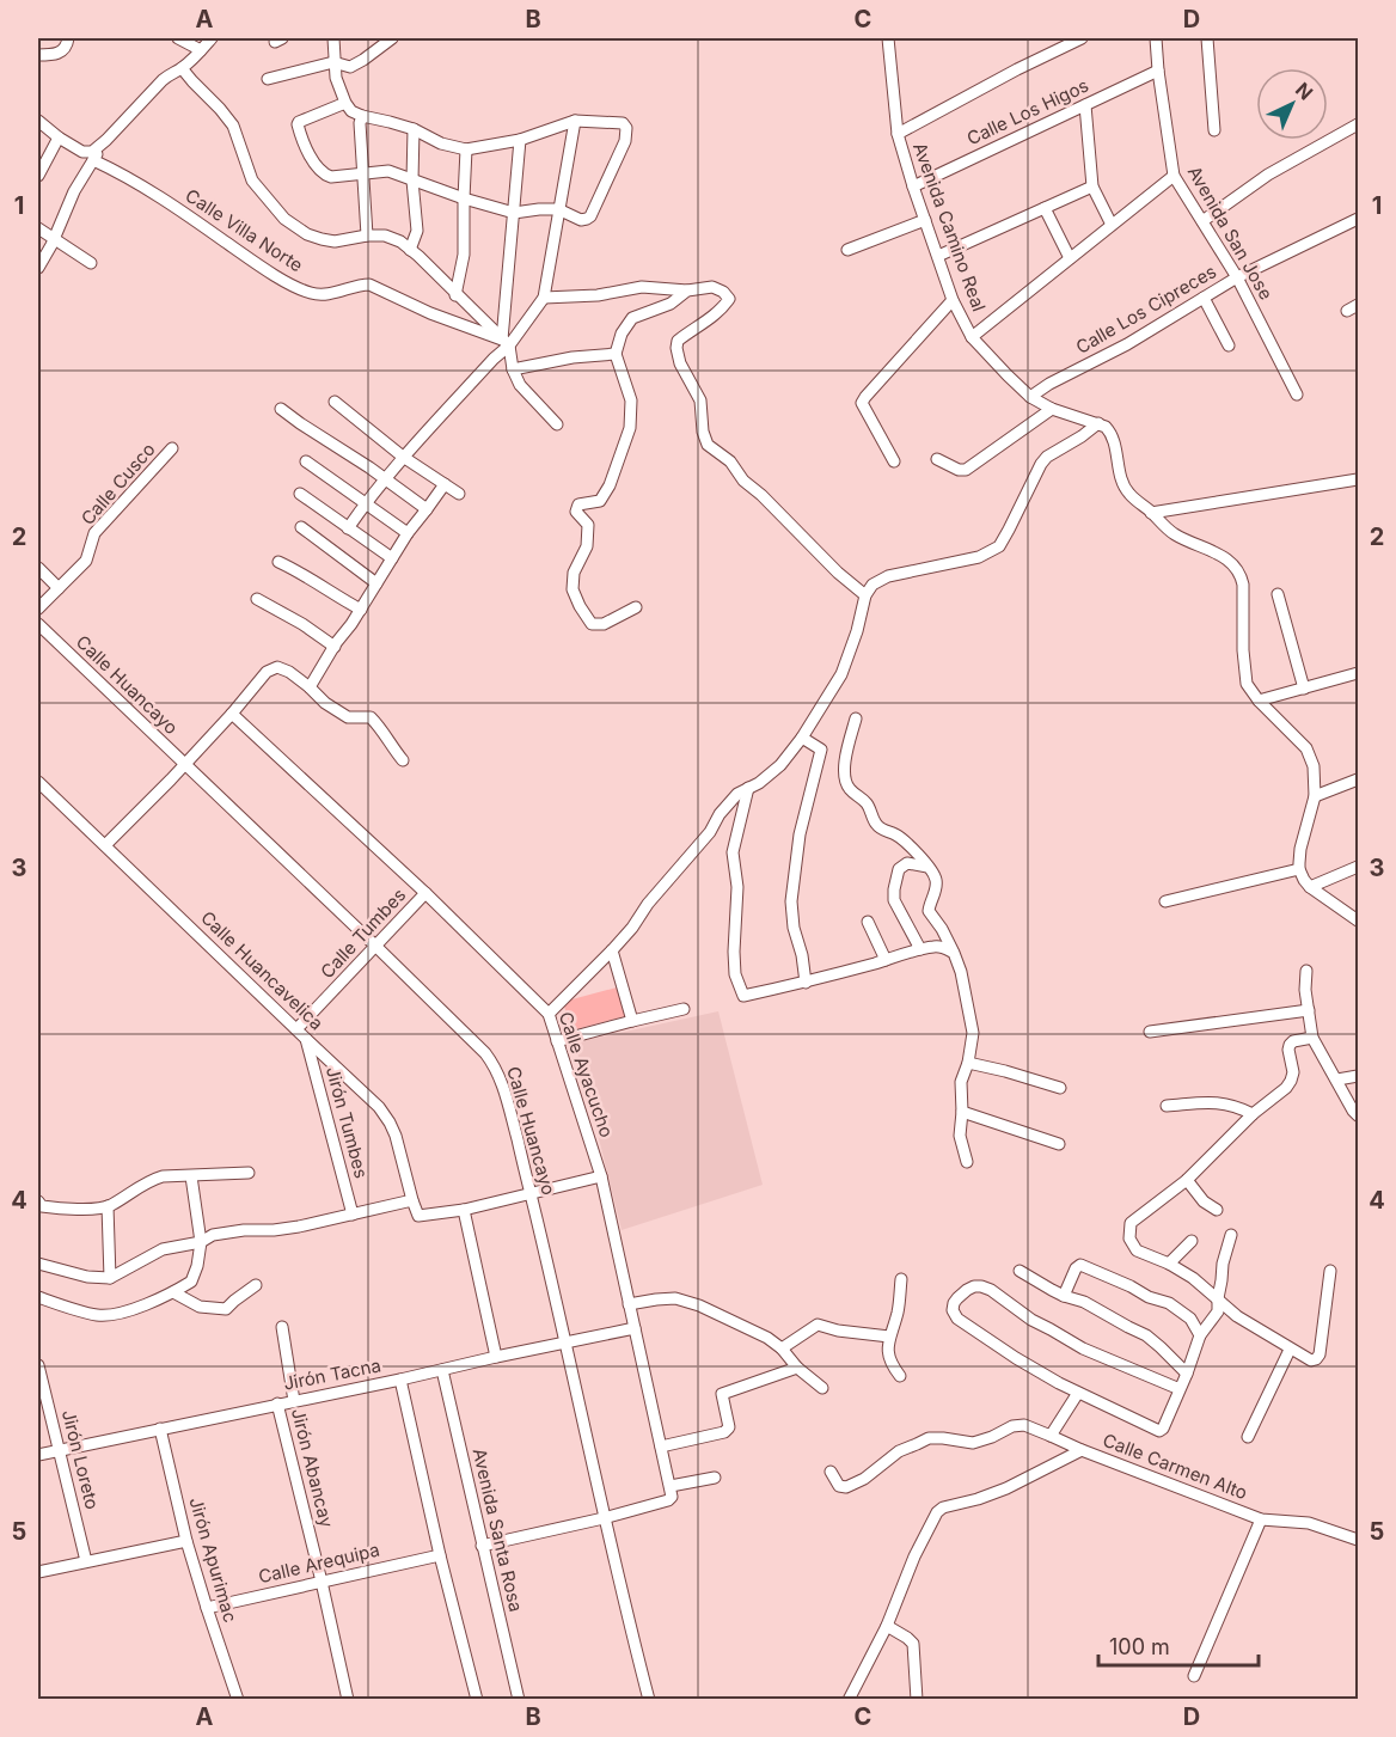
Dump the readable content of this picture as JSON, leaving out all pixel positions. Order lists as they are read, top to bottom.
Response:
{
  "streets": {
    "street": [
      "Calle Los Higos",
      "Avenida Camino Real",
      "Calle Villa Norte",
      "Avenida San Jose",
      "Calle Los Cipreces",
      "Calle Cusco",
      "Calle Huancayo",
      "Calle Tumbes",
      "Calle Huancavelica",
      "Calle Ayacucho",
      "Jirón Tumbes",
      "Jirón Tacna",
      "Jirón Loreto",
      "Calle Carmen Alto",
      "Jirón Abancay",
      "Avenida Santa Rosa",
      "Jirón Apurimac",
      "Calle Arequipa"
    ]
  },
  "crossings": [
    ["Calle Los Higos", "Avenida Camino Real"],
    ["Calle Los Higos", "Avenida San Jose"],
    ["Avenida Camino Real", "Calle Los Cipreces"],
    ["Avenida San Jose", "Calle Los Cipreces"],
    ["Calle Huancayo", "Calle Tumbes"],
    ["Calle Huancayo", "Jirón Tacna"],
    ["Calle Tumbes", "Calle Huancavelica"],
    ["Calle Tumbes", "Calle Ayacucho"],
    ["Calle Huancavelica", "Jirón Tumbes"],
    ["Calle Ayacucho", "Jirón Tacna"],
    ["Jirón Tacna", "Jirón Loreto"],
    ["Jirón Tacna", "Jirón Abancay"],
    ["Jirón Tacna", "Avenida Santa Rosa"],
    ["Jirón Tacna", "Jirón Apurimac"],
    ["Jirón Abancay", "Calle Arequipa"],
    ["Jirón Apurimac", "Calle Arequipa"]
  ],
  "scale_bar": "100 m",
  "north": "top right",
  "grid": {
    "columns": [
      "A",
      "B",
      "C",
      "D"
    ],
    "rows": [
      "1",
      "2",
      "3",
      "4",
      "5"
    ]
  }
}
